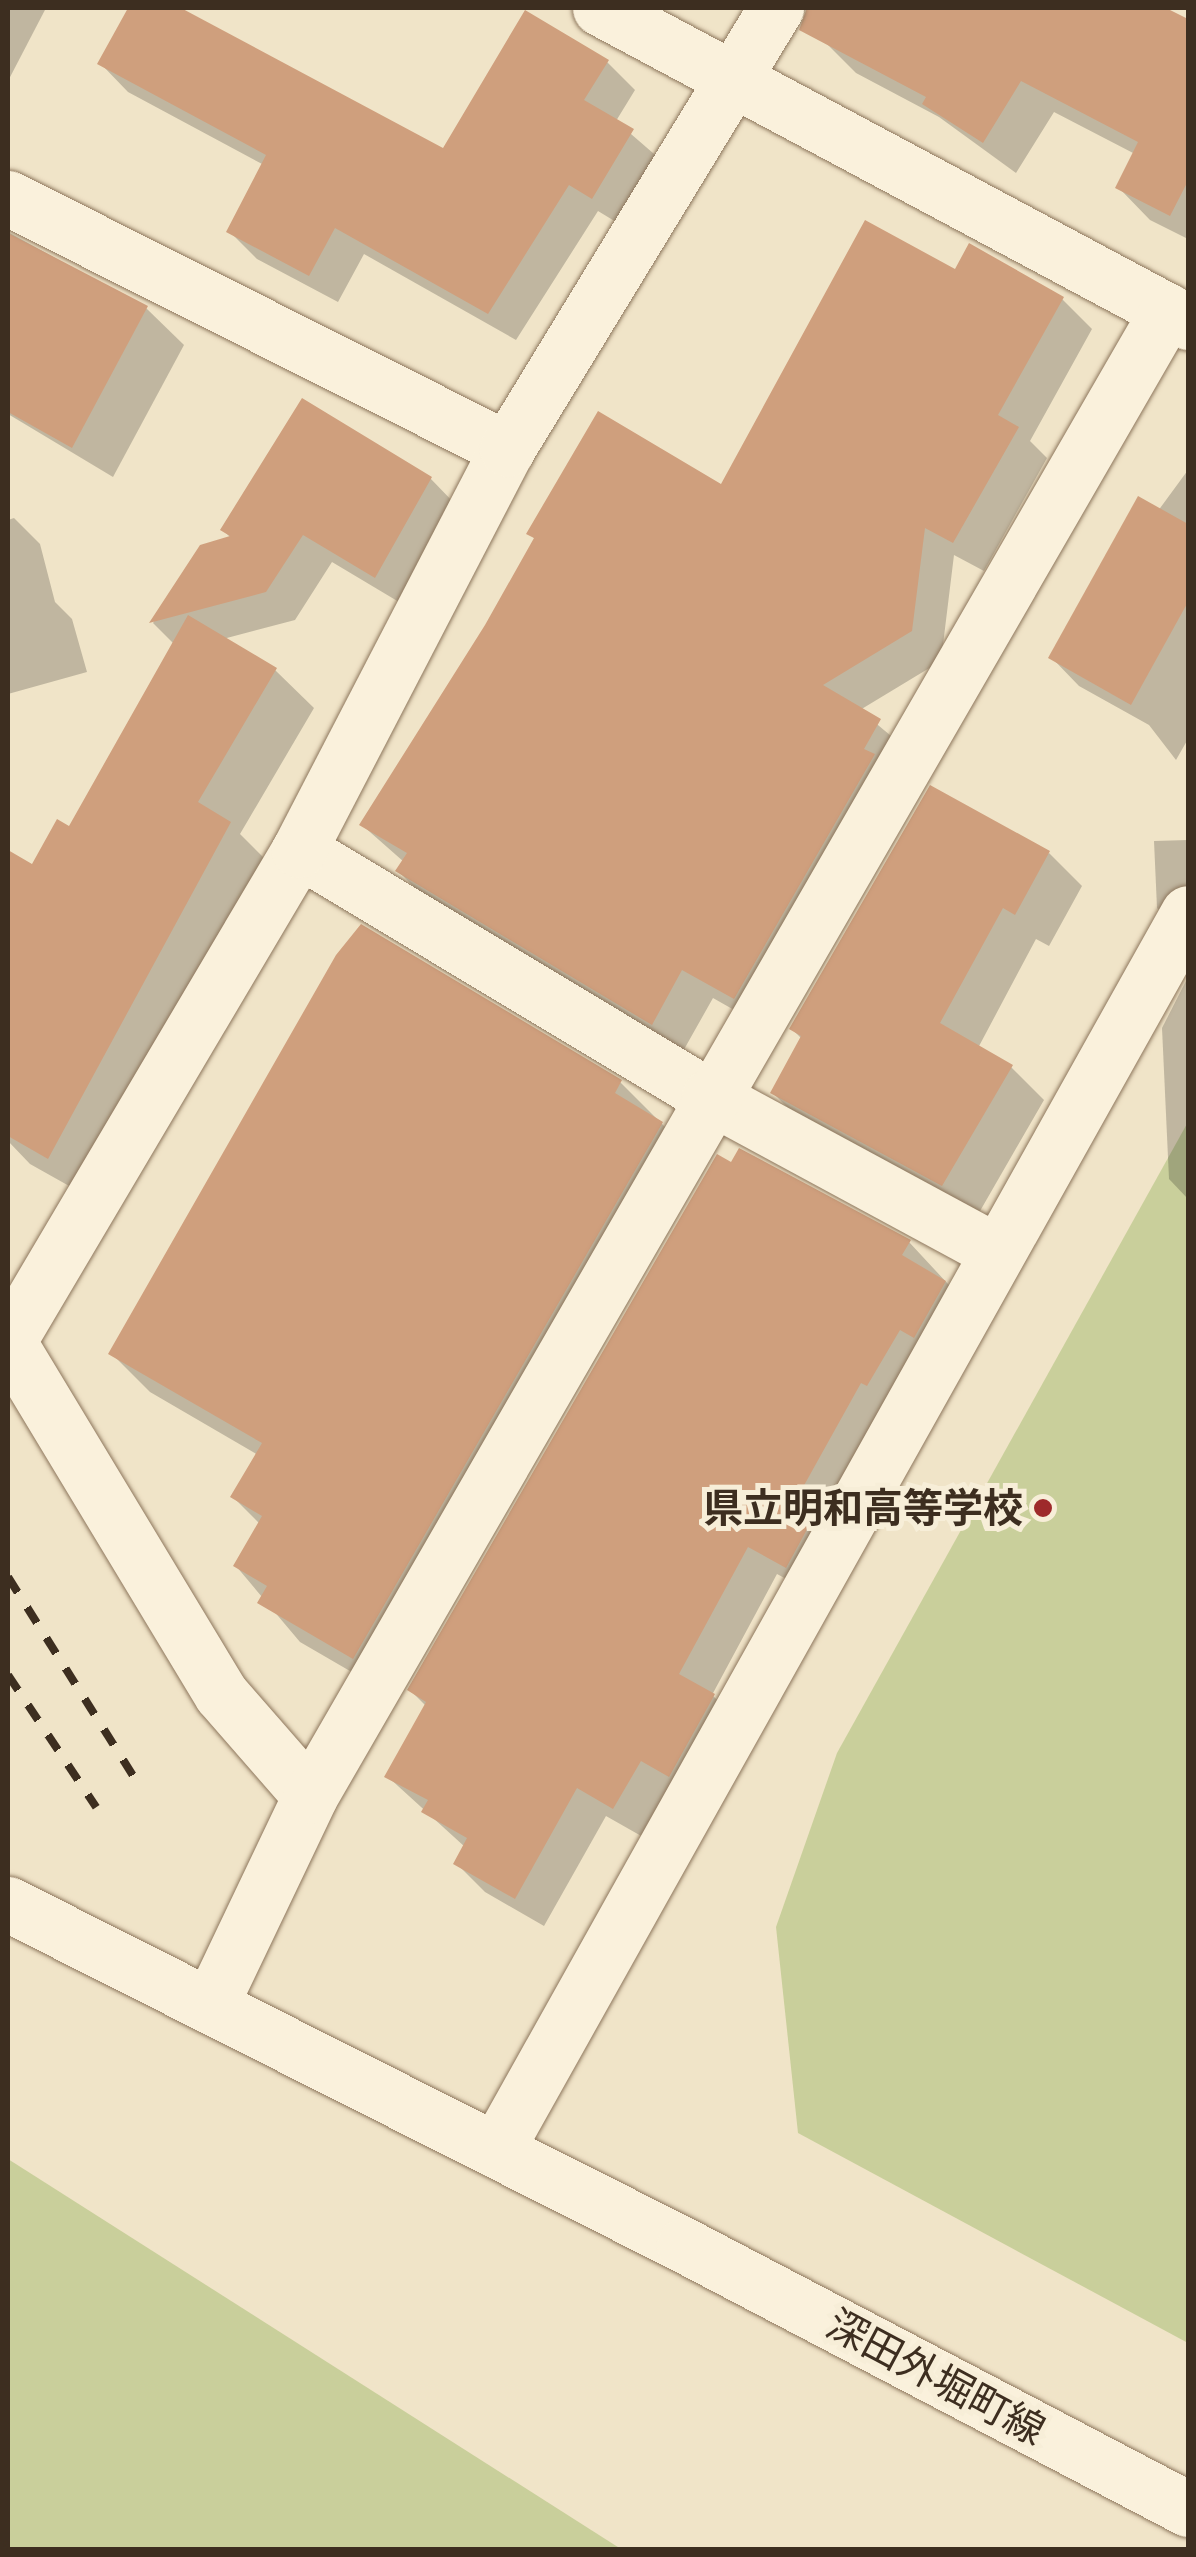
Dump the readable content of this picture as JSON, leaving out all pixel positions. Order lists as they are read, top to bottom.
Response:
{
  "streets": {
    "street": ["深田外堀町線"]
  },
  "places": ["県立明和高等学校"]
}
